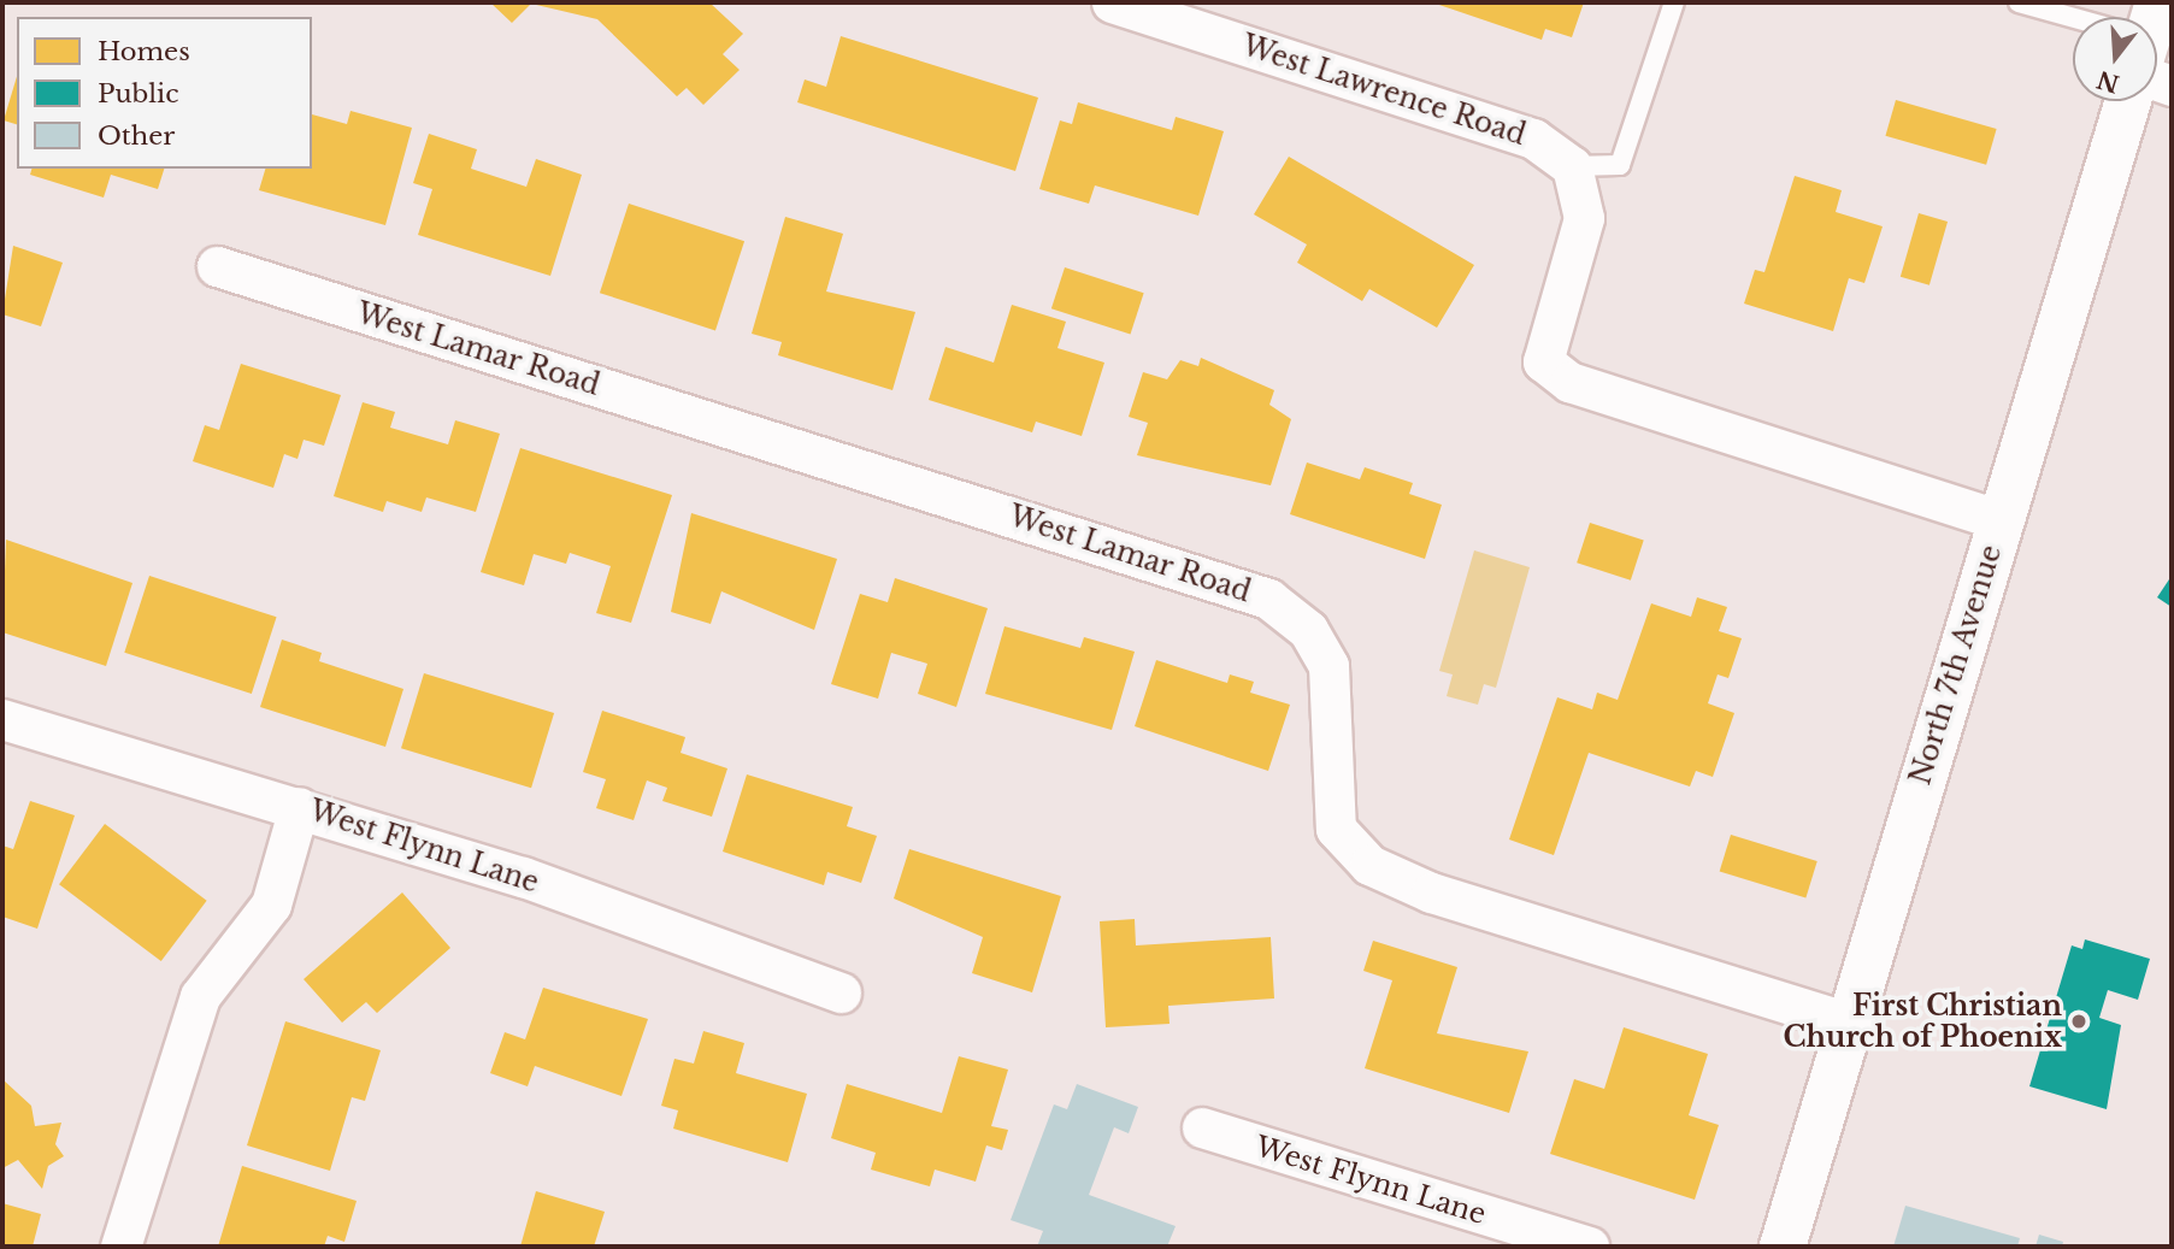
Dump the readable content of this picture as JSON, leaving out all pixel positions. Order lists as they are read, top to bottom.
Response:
{
  "streets": {
    "main road": ["North 7th Avenue"],
    "street": ["West Lawrence Road", "West Lamar Road", "West Flynn Lane"]
  },
  "crossings": [
    ["West Lamar Road", "North 7th Avenue"]
  ],
  "places": ["First Christian Church of Phoenix"],
  "legend": ["Homes", "Public", "Other"],
  "north": "bottom"
}
